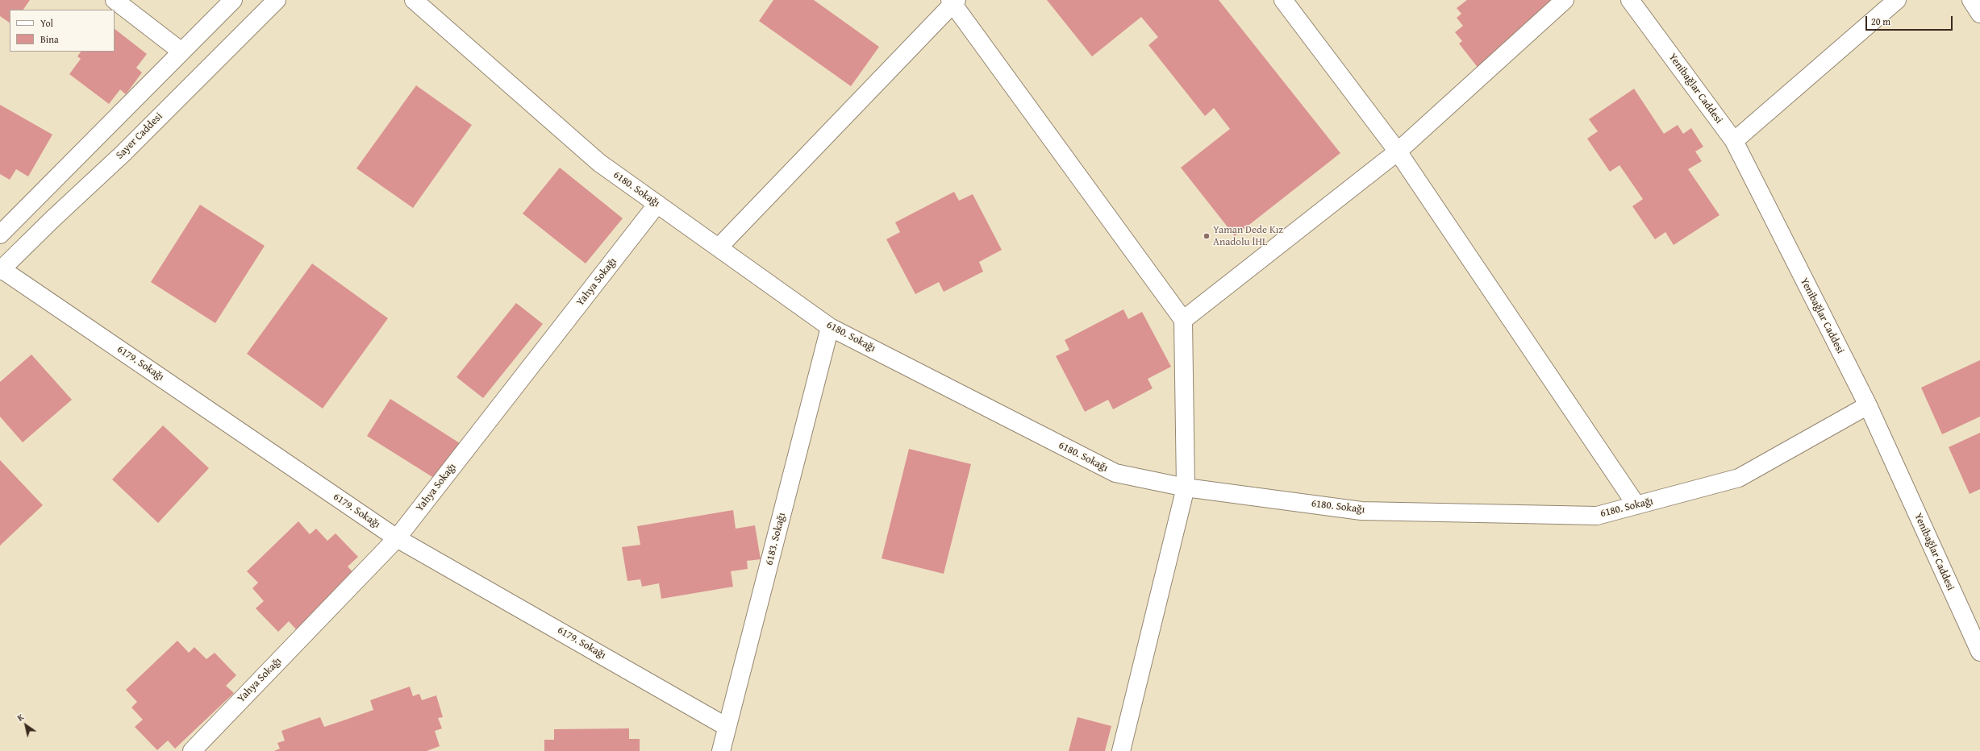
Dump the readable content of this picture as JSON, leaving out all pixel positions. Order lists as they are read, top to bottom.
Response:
{
  "streets": {
    "street": [
      "Yenibağlar Caddesi",
      "Sayer Caddesi",
      "6180. Sokağı",
      "Yahya Sokağı",
      "6179. Sokağı",
      "6183. Sokağı"
    ]
  },
  "crossings": [
    ["Yenibağlar Caddesi", "6180. Sokağı"],
    ["Sayer Caddesi", "6179. Sokağı"],
    ["6180. Sokağı", "Yahya Sokağı"],
    ["6180. Sokağı", "6183. Sokağı"],
    ["Yahya Sokağı", "6179. Sokağı"],
    ["6179. Sokağı", "6183. Sokağı"]
  ],
  "places": ["Yaman Dede Kız Anadolu İHL"],
  "legend": ["Yol", "Bina"],
  "scale_bar": "20 m",
  "north": "top left"
}
